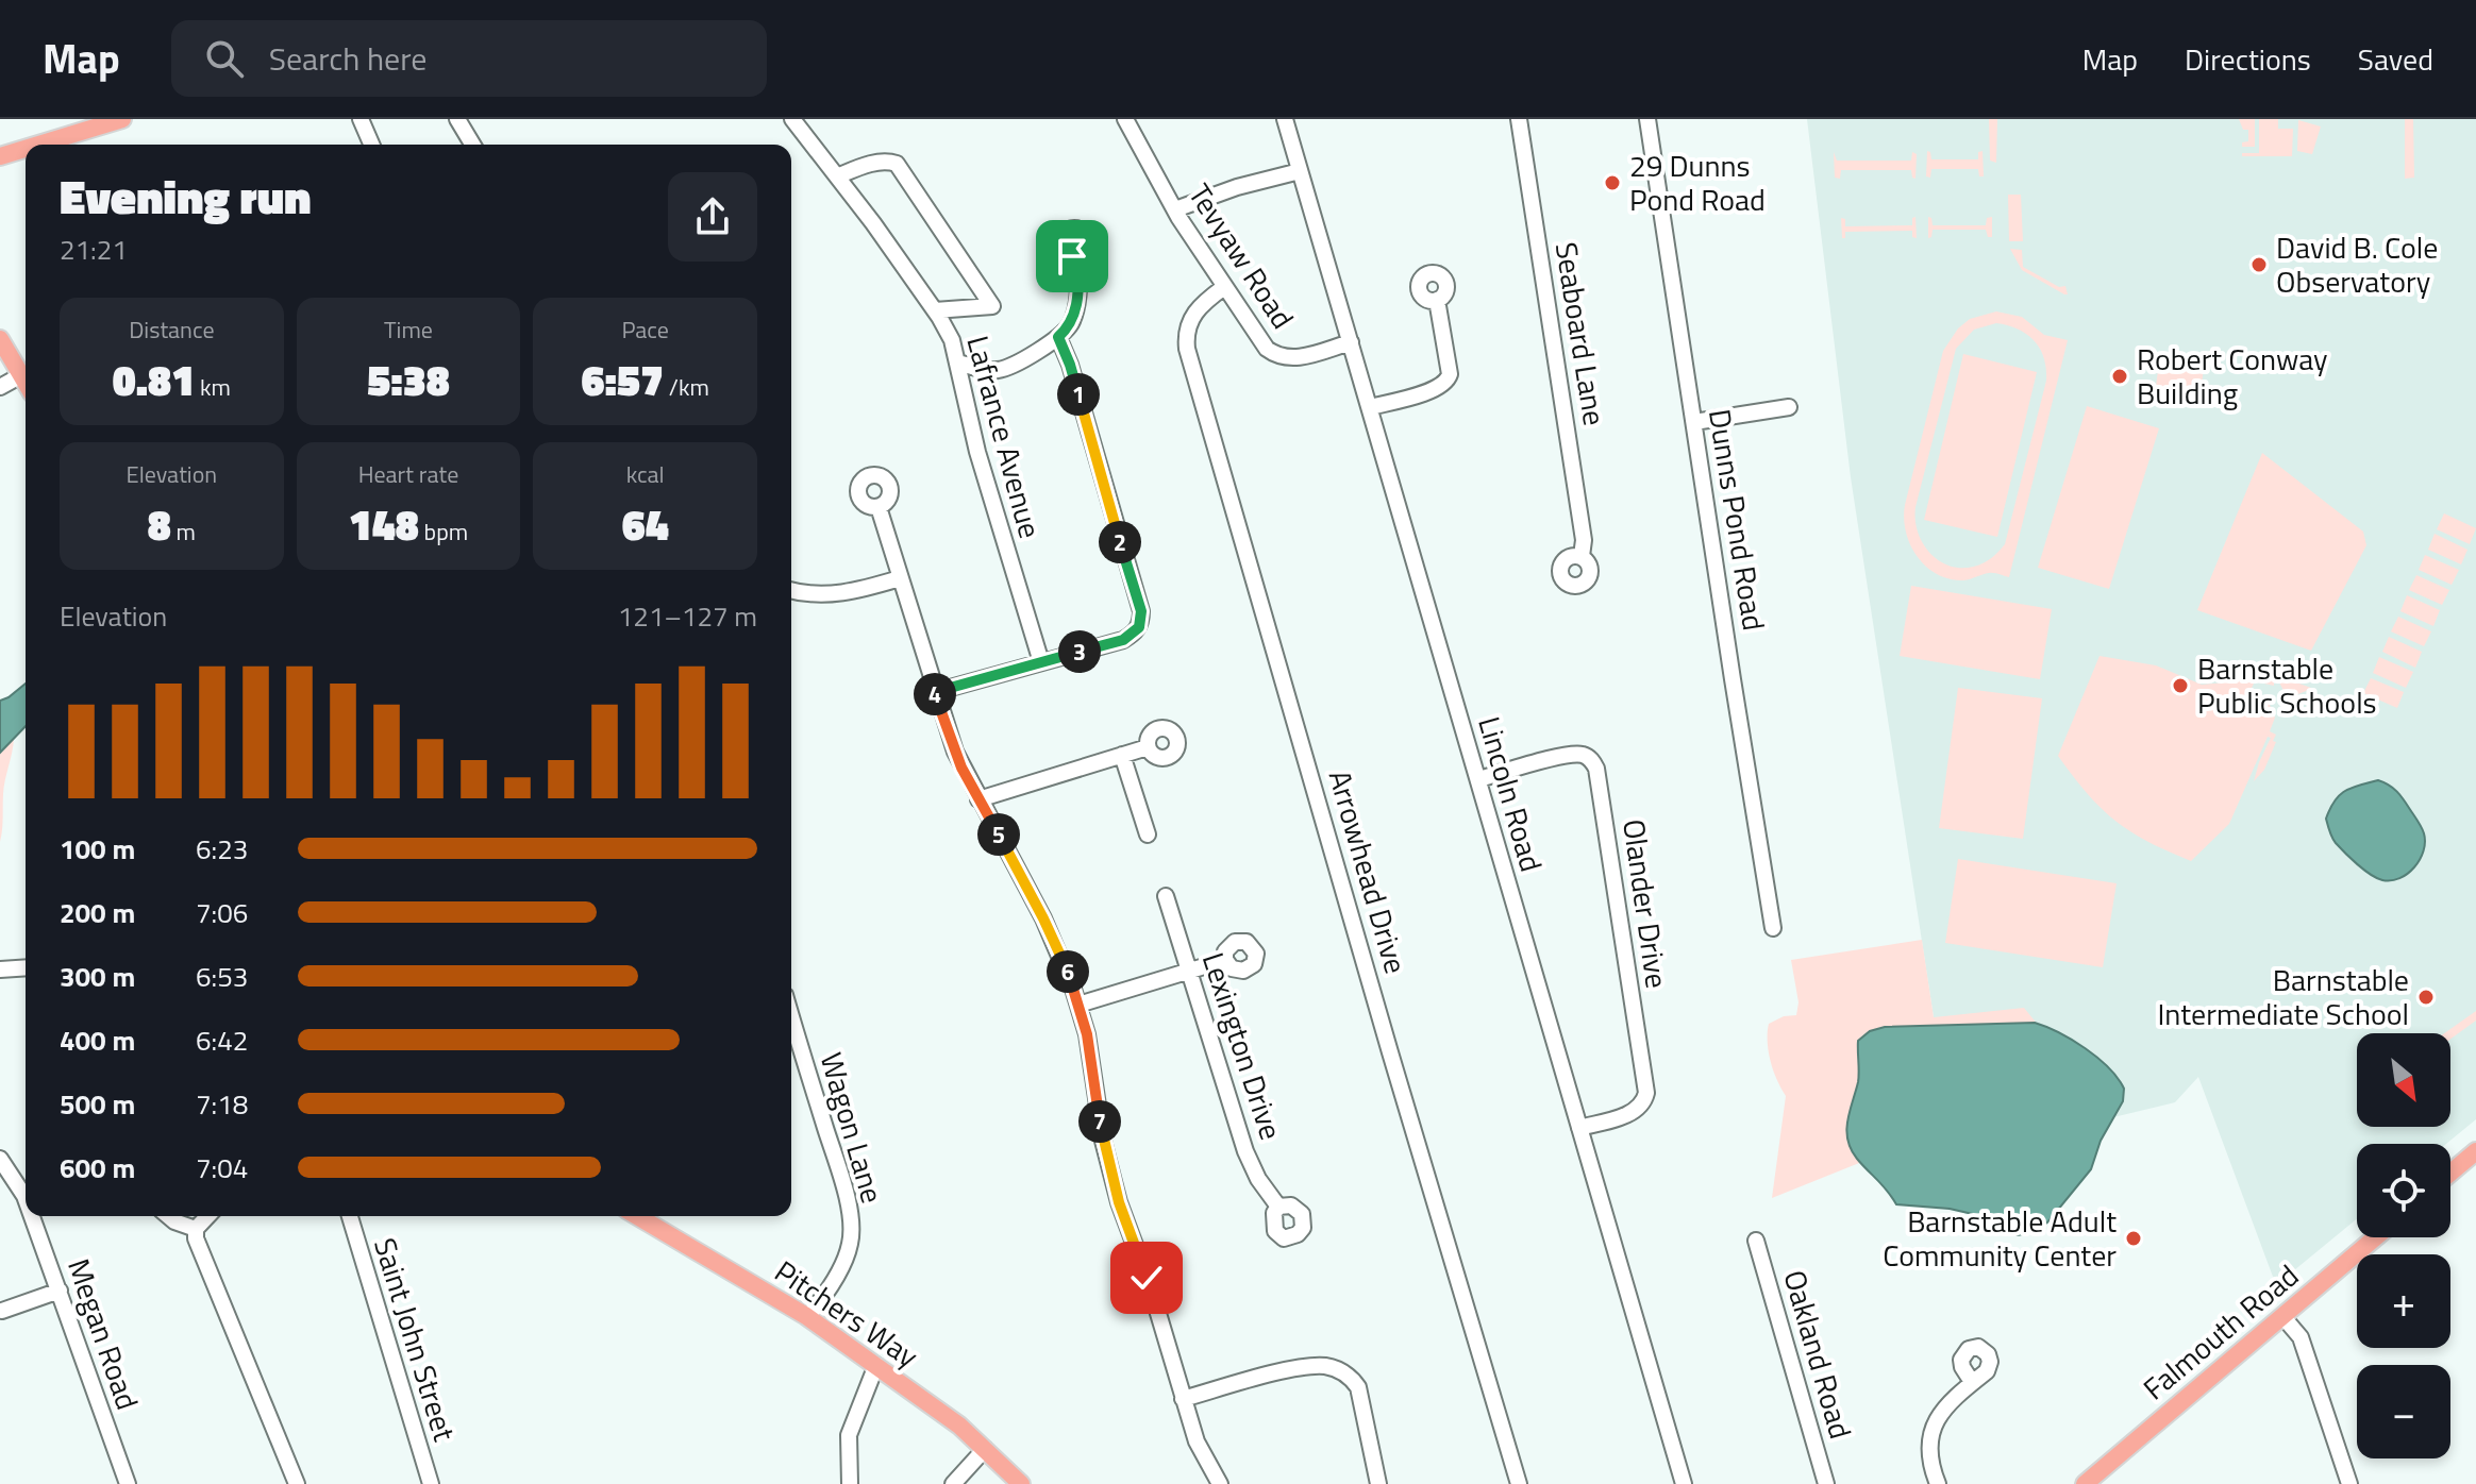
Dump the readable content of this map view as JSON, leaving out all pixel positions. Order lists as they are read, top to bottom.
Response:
{
  "streets": {
    "main road": ["Pitchers Way", "Falmouth Road"],
    "street": [
      "Tevyaw Road",
      "Seaboard Lane",
      "Lafrance Avenue",
      "Dunns Pond Road",
      "Lincoln Road",
      "Arrowhead Drive",
      "Olander Drive",
      "Lexington Drive",
      "Wagon Lane",
      "Megan Road",
      "Saint John Street",
      "Oakland Road"
    ]
  },
  "crossings": [
    ["Tevyaw Road", "Lincoln Road"],
    ["Tevyaw Road", "Arrowhead Drive"],
    ["Lincoln Road", "Olander Drive"],
    ["Wagon Lane", "Pitchers Way"]
  ],
  "places": [
    "29 Dunns Pond Road",
    "David B. Cole Observatory",
    "Robert Conway Building",
    "Barnstable Public Schools",
    "Barnstable Intermediate School",
    "Barnstable Adult Community Center"
  ],
  "north": "bottom right",
  "page": {
    "header": "Map",
    "search": "Search here",
    "nav": ["Map", "Directions", "Saved"],
    "heading": ["Evening run", "21:21"],
    "stats": [
      ["Distance", "0.81 km"],
      ["Time", "5:38"],
      ["Pace", "6:57 /km"],
      ["Elevation", "8 m"],
      ["Heart rate", "148 bpm"],
      ["kcal", "64"]
    ],
    "pins": [
      "1",
      "2",
      "3",
      "4",
      "5",
      "6",
      "7"
    ],
    "chart": ["Elevation", "121–127 m"],
    "list": [
      {
        "name": "100 m",
        "note": "6:23"
      },
      {
        "name": "200 m",
        "note": "7:06"
      },
      {
        "name": "300 m",
        "note": "6:53"
      },
      {
        "name": "400 m",
        "note": "6:42"
      },
      {
        "name": "500 m",
        "note": "7:18"
      },
      {
        "name": "600 m",
        "note": "7:04"
      }
    ],
    "map_buttons": ["+", "−"]
  }
}
